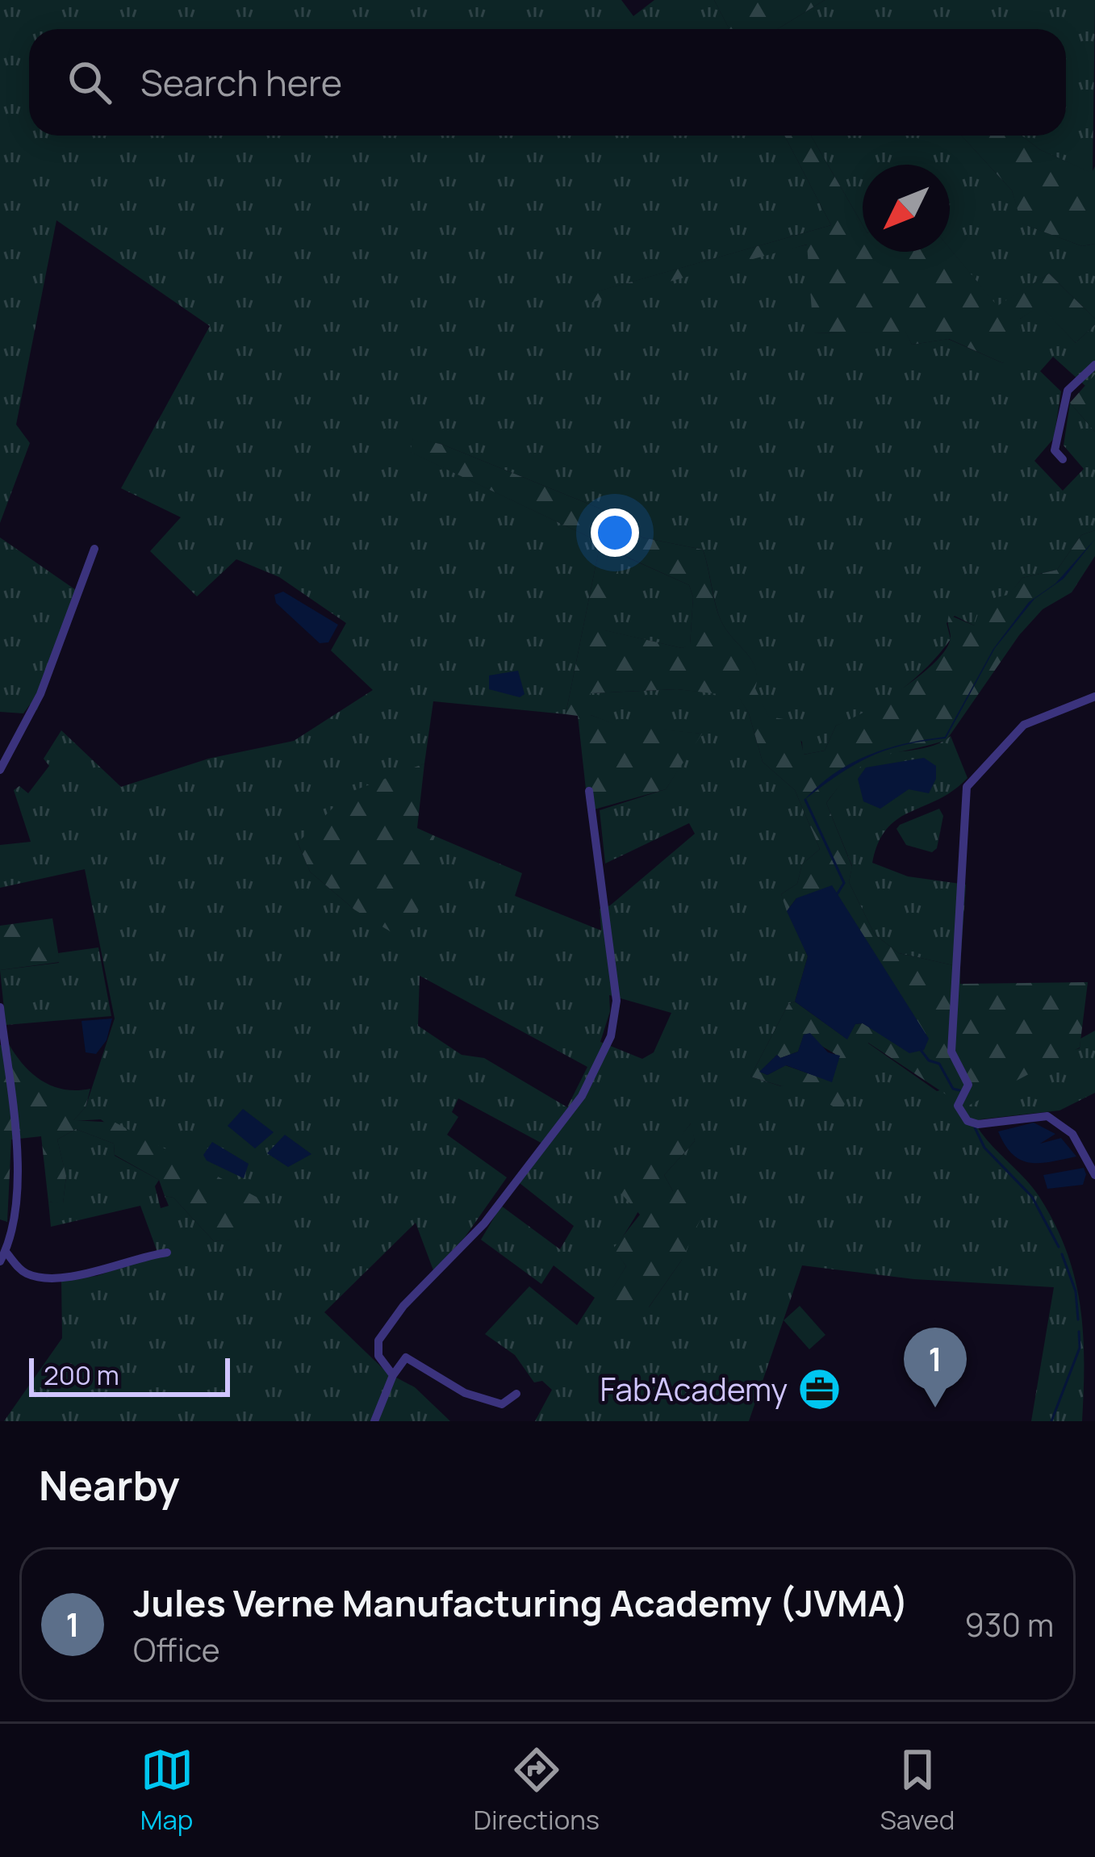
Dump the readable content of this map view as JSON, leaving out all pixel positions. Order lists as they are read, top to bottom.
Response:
{
  "places": {
    "office": ["Fab'Academy"]
  },
  "scale_bar": "200 m",
  "north": "bottom left",
  "page": {
    "search": "Search here",
    "pins": "1",
    "scale": "200 m",
    "heading": "Nearby",
    "list": [
      {
        "mark": "1",
        "name": "Jules Verne Manufacturing Academy (JVMA)",
        "note": "Office",
        "value": "930 m"
      }
    ],
    "nav": ["Map", "Directions", "Saved"]
  }
}
